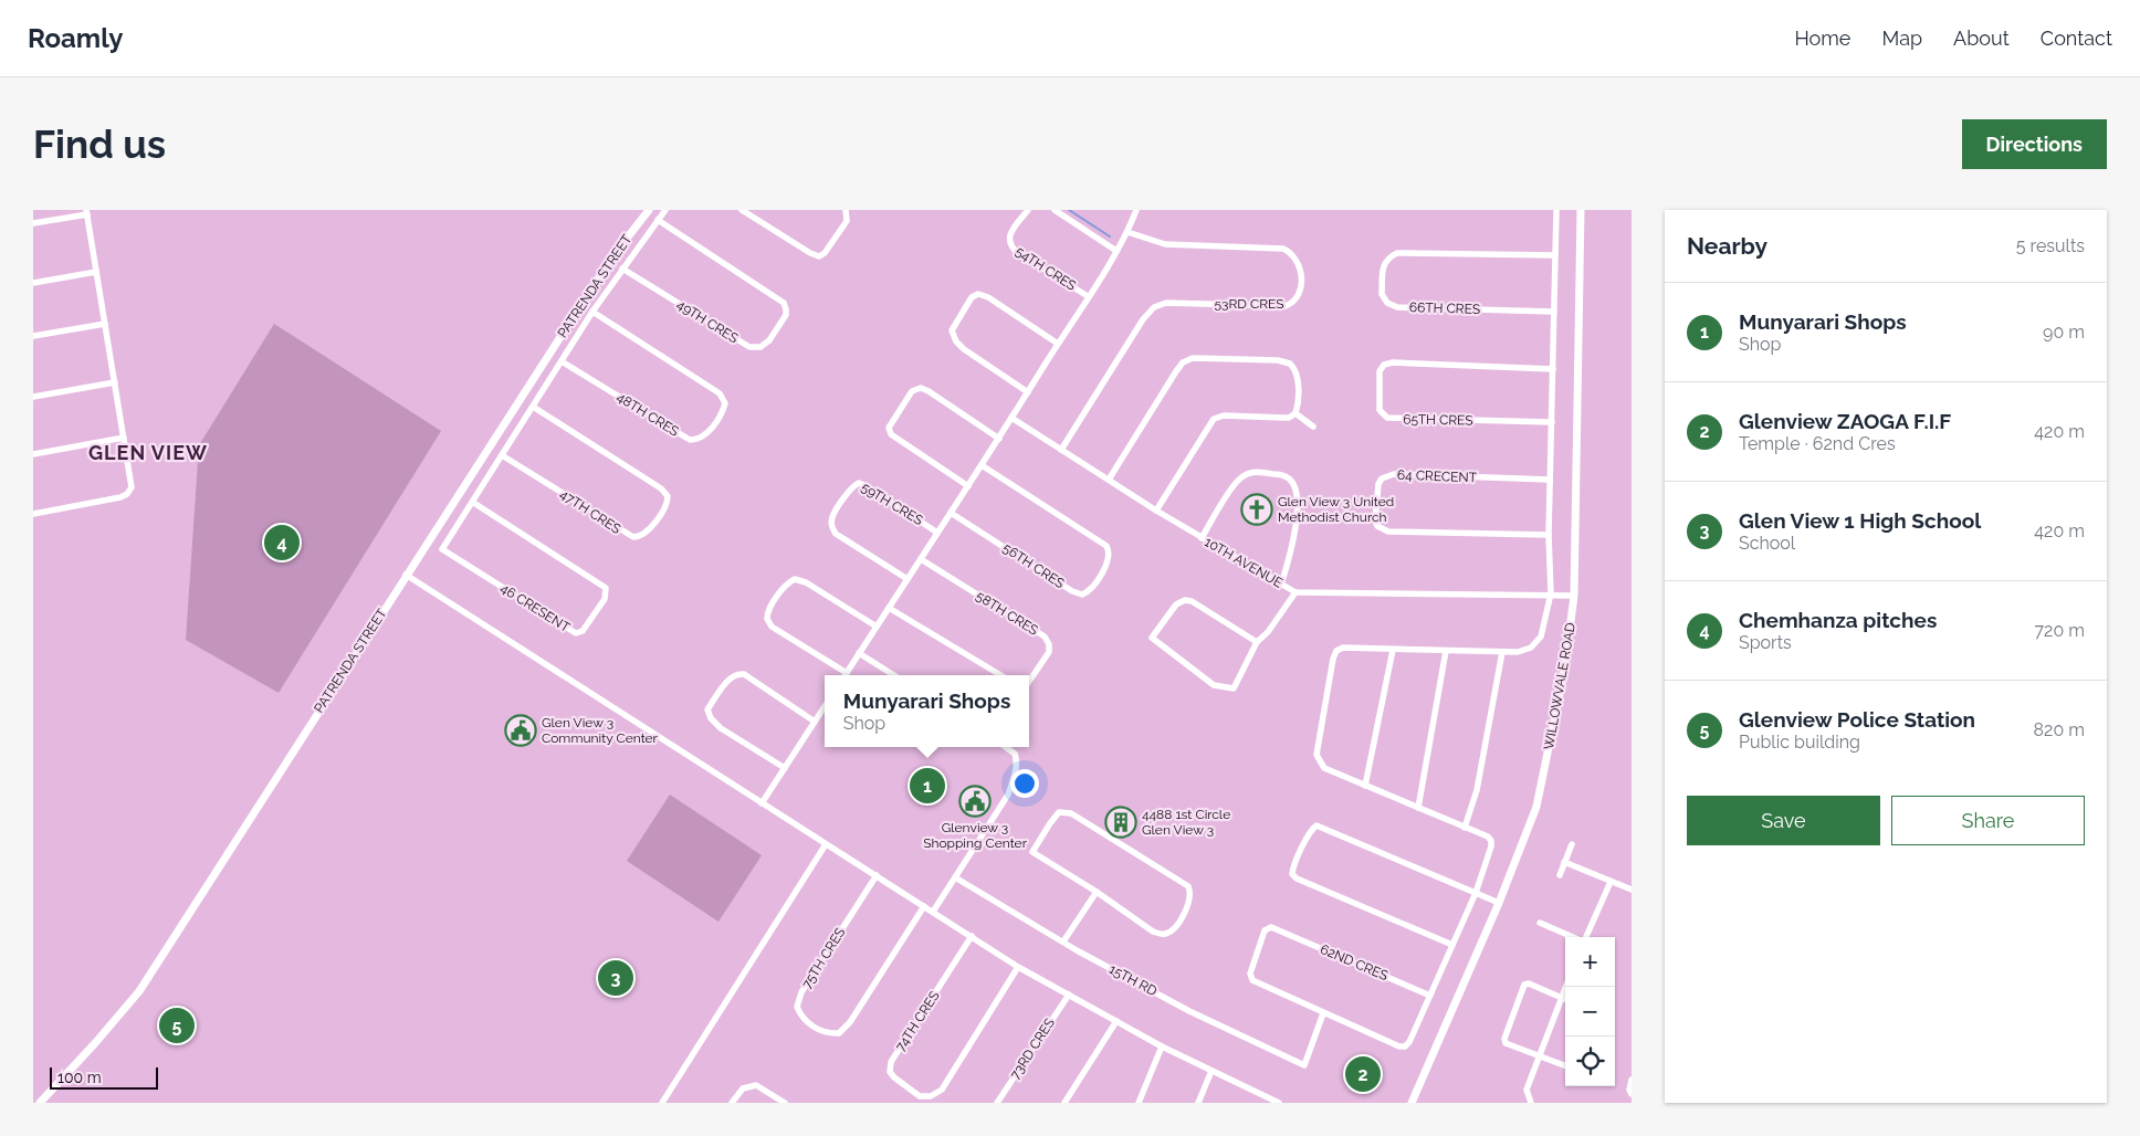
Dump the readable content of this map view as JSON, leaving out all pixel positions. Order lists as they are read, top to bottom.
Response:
{
  "streets": {
    "street": [
      "54TH CRES",
      "PATRENDA STREET",
      "53RD CRES",
      "66TH CRES",
      "49TH CRES",
      "48TH CRES",
      "65TH CRES",
      "64 CRECENT",
      "59TH CRES",
      "47TH CRES",
      "10TH AVENUE",
      "56TH CRES",
      "46 CRESENT",
      "58TH CRES",
      "WILLOWVALE ROAD",
      "75TH CRES",
      "62ND CRES",
      "15TH RD",
      "74TH CRES",
      "73RD CRES"
    ]
  },
  "crossings": [
    ["53RD CRES", "10TH AVENUE"],
    ["10TH AVENUE", "WILLOWVALE ROAD"],
    ["62ND CRES", "15TH RD"]
  ],
  "districts": ["GLEN VIEW"],
  "places": {
    "church": ["Glen View 3 United Methodist Church"],
    "public building": ["Glen View 3 Community Center", "Glenview 3 Shopping Center"],
    "building": ["4488 1st Circle Glen View 3"]
  },
  "scale_bar": "100 m",
  "page": {
    "header": "Roamly",
    "nav": [
      "Home",
      "Map",
      "About",
      "Contact"
    ],
    "buttons": [
      "Directions",
      ["Save", "Share"]
    ],
    "title": "Find us",
    "heading": ["Nearby", "5 results"],
    "list": [
      {
        "mark": "1",
        "name": "Munyarari Shops",
        "note": "Shop",
        "value": "90 m"
      },
      {
        "mark": "2",
        "name": "Glenview ZAOGA F.I.F",
        "note": "Temple · 62nd Cres",
        "value": "420 m"
      },
      {
        "mark": "3",
        "name": "Glen View 1 High School",
        "note": "School",
        "value": "420 m"
      },
      {
        "mark": "4",
        "name": "Chemhanza pitches",
        "note": "Sports",
        "value": "720 m"
      },
      {
        "mark": "5",
        "name": "Glenview Police Station",
        "note": "Public building",
        "value": "820 m"
      }
    ],
    "pins": [
      "4",
      "1",
      "3",
      "5",
      "2"
    ],
    "popup": ["Munyarari Shops", "Shop"],
    "map_buttons": ["+", "−"],
    "scale": "100 m"
  }
}
